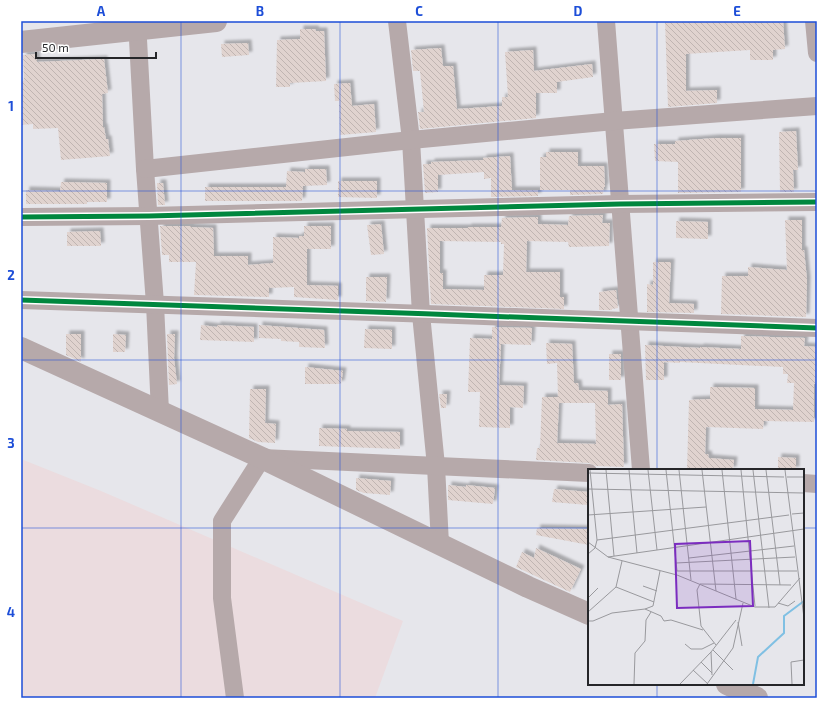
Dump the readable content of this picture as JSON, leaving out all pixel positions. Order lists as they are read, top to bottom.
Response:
{
  "scale_bar": "50 m",
  "grid": {
    "columns": [
      "A",
      "B",
      "C",
      "D",
      "E"
    ],
    "rows": [
      "1",
      "2",
      "3",
      "4"
    ]
  }
}
